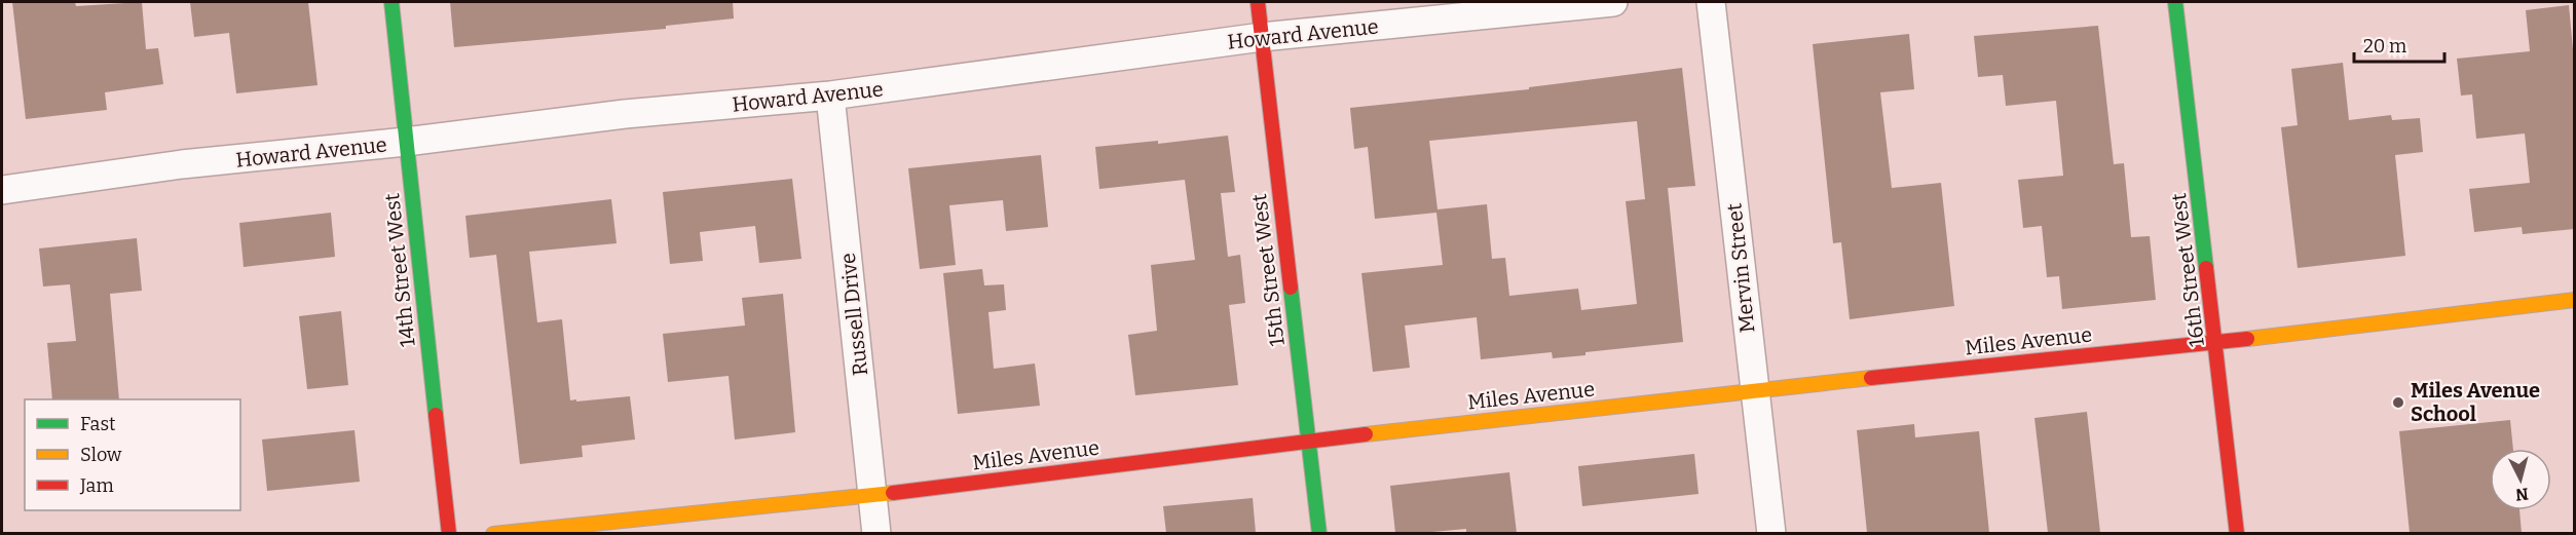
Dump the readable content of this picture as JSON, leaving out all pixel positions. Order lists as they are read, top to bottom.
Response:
{
  "streets": {
    "street": [
      "Howard Avenue",
      "Mervin Street",
      "14th Street West",
      "15th Street West",
      "16th Street West",
      "Russell Drive",
      "Miles Avenue"
    ]
  },
  "crossings": [
    ["Howard Avenue", "14th Street West"],
    ["Howard Avenue", "15th Street West"],
    ["Howard Avenue", "Russell Drive"],
    ["Mervin Street", "Miles Avenue"],
    ["15th Street West", "Miles Avenue"],
    ["16th Street West", "Miles Avenue"],
    ["Russell Drive", "Miles Avenue"]
  ],
  "places": ["Miles Avenue School"],
  "legend": ["Fast", "Slow", "Jam"],
  "scale_bar": "20 m",
  "north": "bottom"
}
